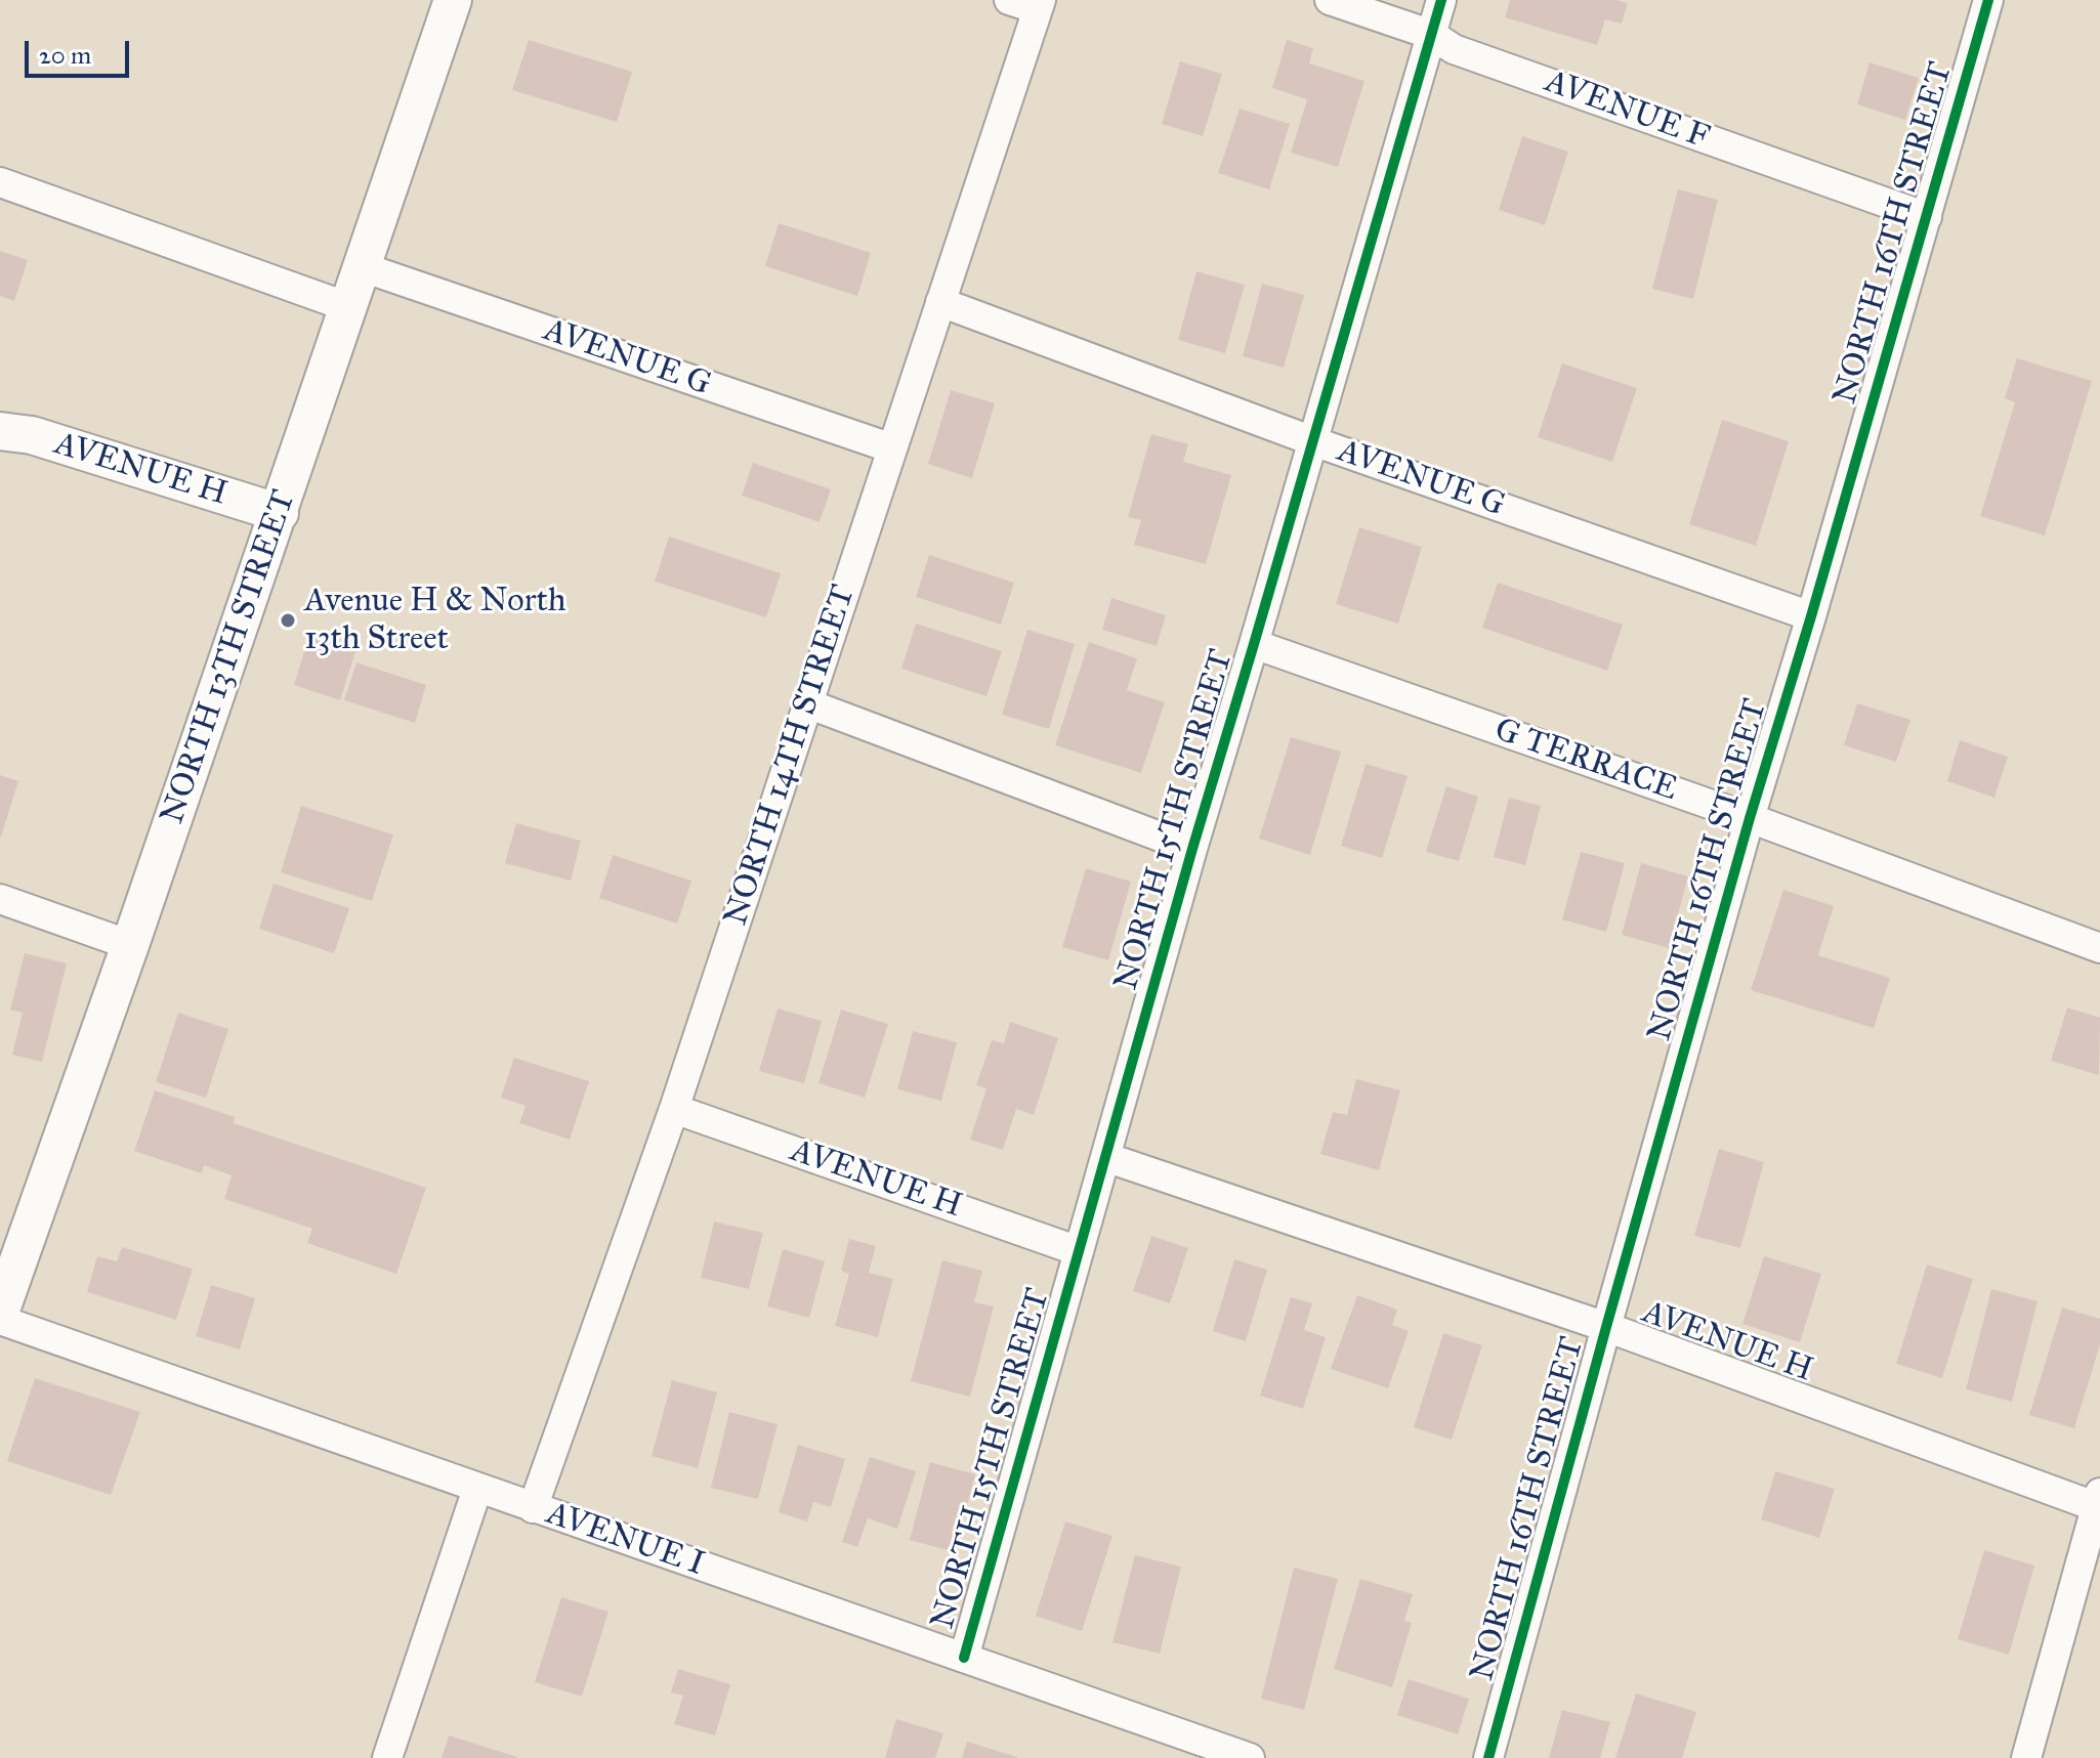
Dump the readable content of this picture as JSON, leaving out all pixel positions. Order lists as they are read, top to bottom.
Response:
{
  "streets": {
    "street": [
      "AVENUE F",
      "NORTH 16TH STREET",
      "AVENUE G",
      "AVENUE H",
      "NORTH 13TH STREET",
      "NORTH 14TH STREET",
      "G TERRACE",
      "NORTH 15TH STREET",
      "AVENUE I"
    ]
  },
  "crossings": [
    ["AVENUE F", "NORTH 16TH STREET"],
    ["AVENUE F", "NORTH 15TH STREET"],
    ["NORTH 16TH STREET", "AVENUE G"],
    ["NORTH 16TH STREET", "AVENUE H"],
    ["NORTH 16TH STREET", "G TERRACE"],
    ["AVENUE G", "NORTH 13TH STREET"],
    ["AVENUE G", "NORTH 14TH STREET"],
    ["AVENUE G", "NORTH 15TH STREET"],
    ["AVENUE H", "NORTH 13TH STREET"],
    ["AVENUE H", "NORTH 14TH STREET"],
    ["AVENUE H", "NORTH 15TH STREET"],
    ["NORTH 14TH STREET", "AVENUE I"],
    ["G TERRACE", "NORTH 15TH STREET"],
    ["NORTH 15TH STREET", "AVENUE I"]
  ],
  "places": ["Avenue H & North 13th Street"],
  "scale_bar": "20 m"
}
